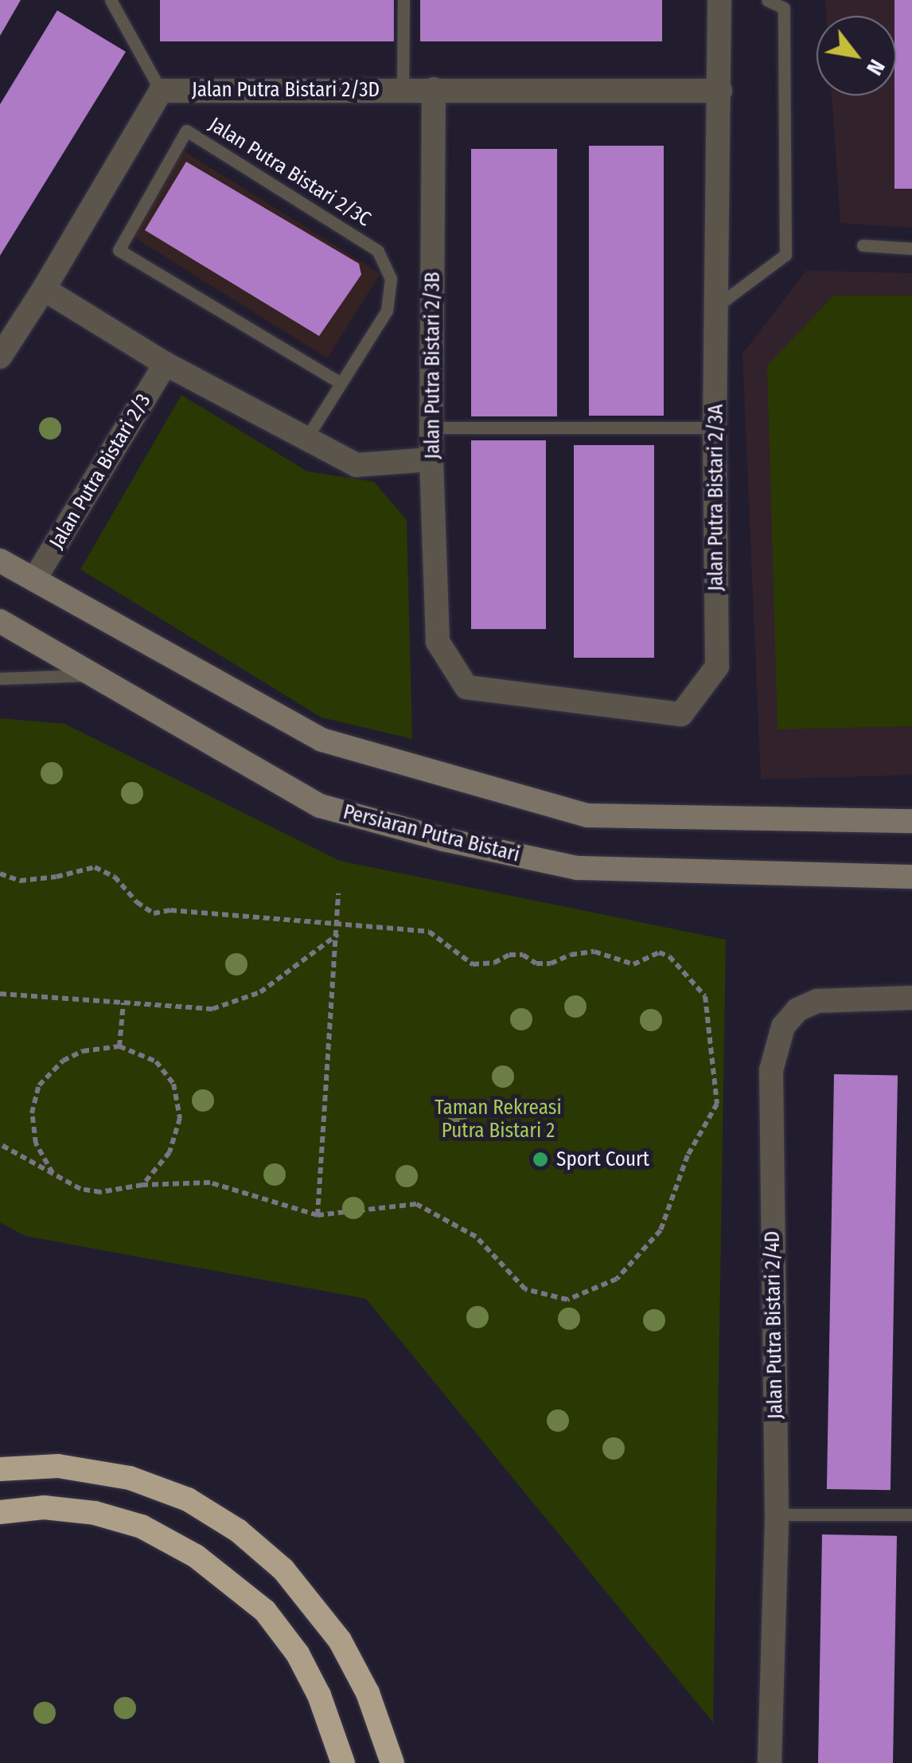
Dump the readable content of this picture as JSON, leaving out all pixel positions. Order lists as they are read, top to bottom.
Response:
{
  "streets": {
    "main road": ["Persiaran Putra Bistari"],
    "street": [
      "Jalan Putra Bistari 2/3D",
      "Jalan Putra Bistari 2/3B",
      "Jalan Putra Bistari 2/3",
      "Jalan Putra Bistari 2/3A",
      "Jalan Putra Bistari 2/4D"
    ],
    "lane": ["Jalan Putra Bistari 2/3C"]
  },
  "crossings": [
    ["Jalan Putra Bistari 2/3D", "Jalan Putra Bistari 2/3B"],
    ["Jalan Putra Bistari 2/3D", "Jalan Putra Bistari 2/3A"],
    ["Jalan Putra Bistari 2/3B", "Jalan Putra Bistari 2/3A"]
  ],
  "parks": ["Taman Rekreasi Putra Bistari 2"],
  "places": ["Sport Court"],
  "north": "bottom right"
}
